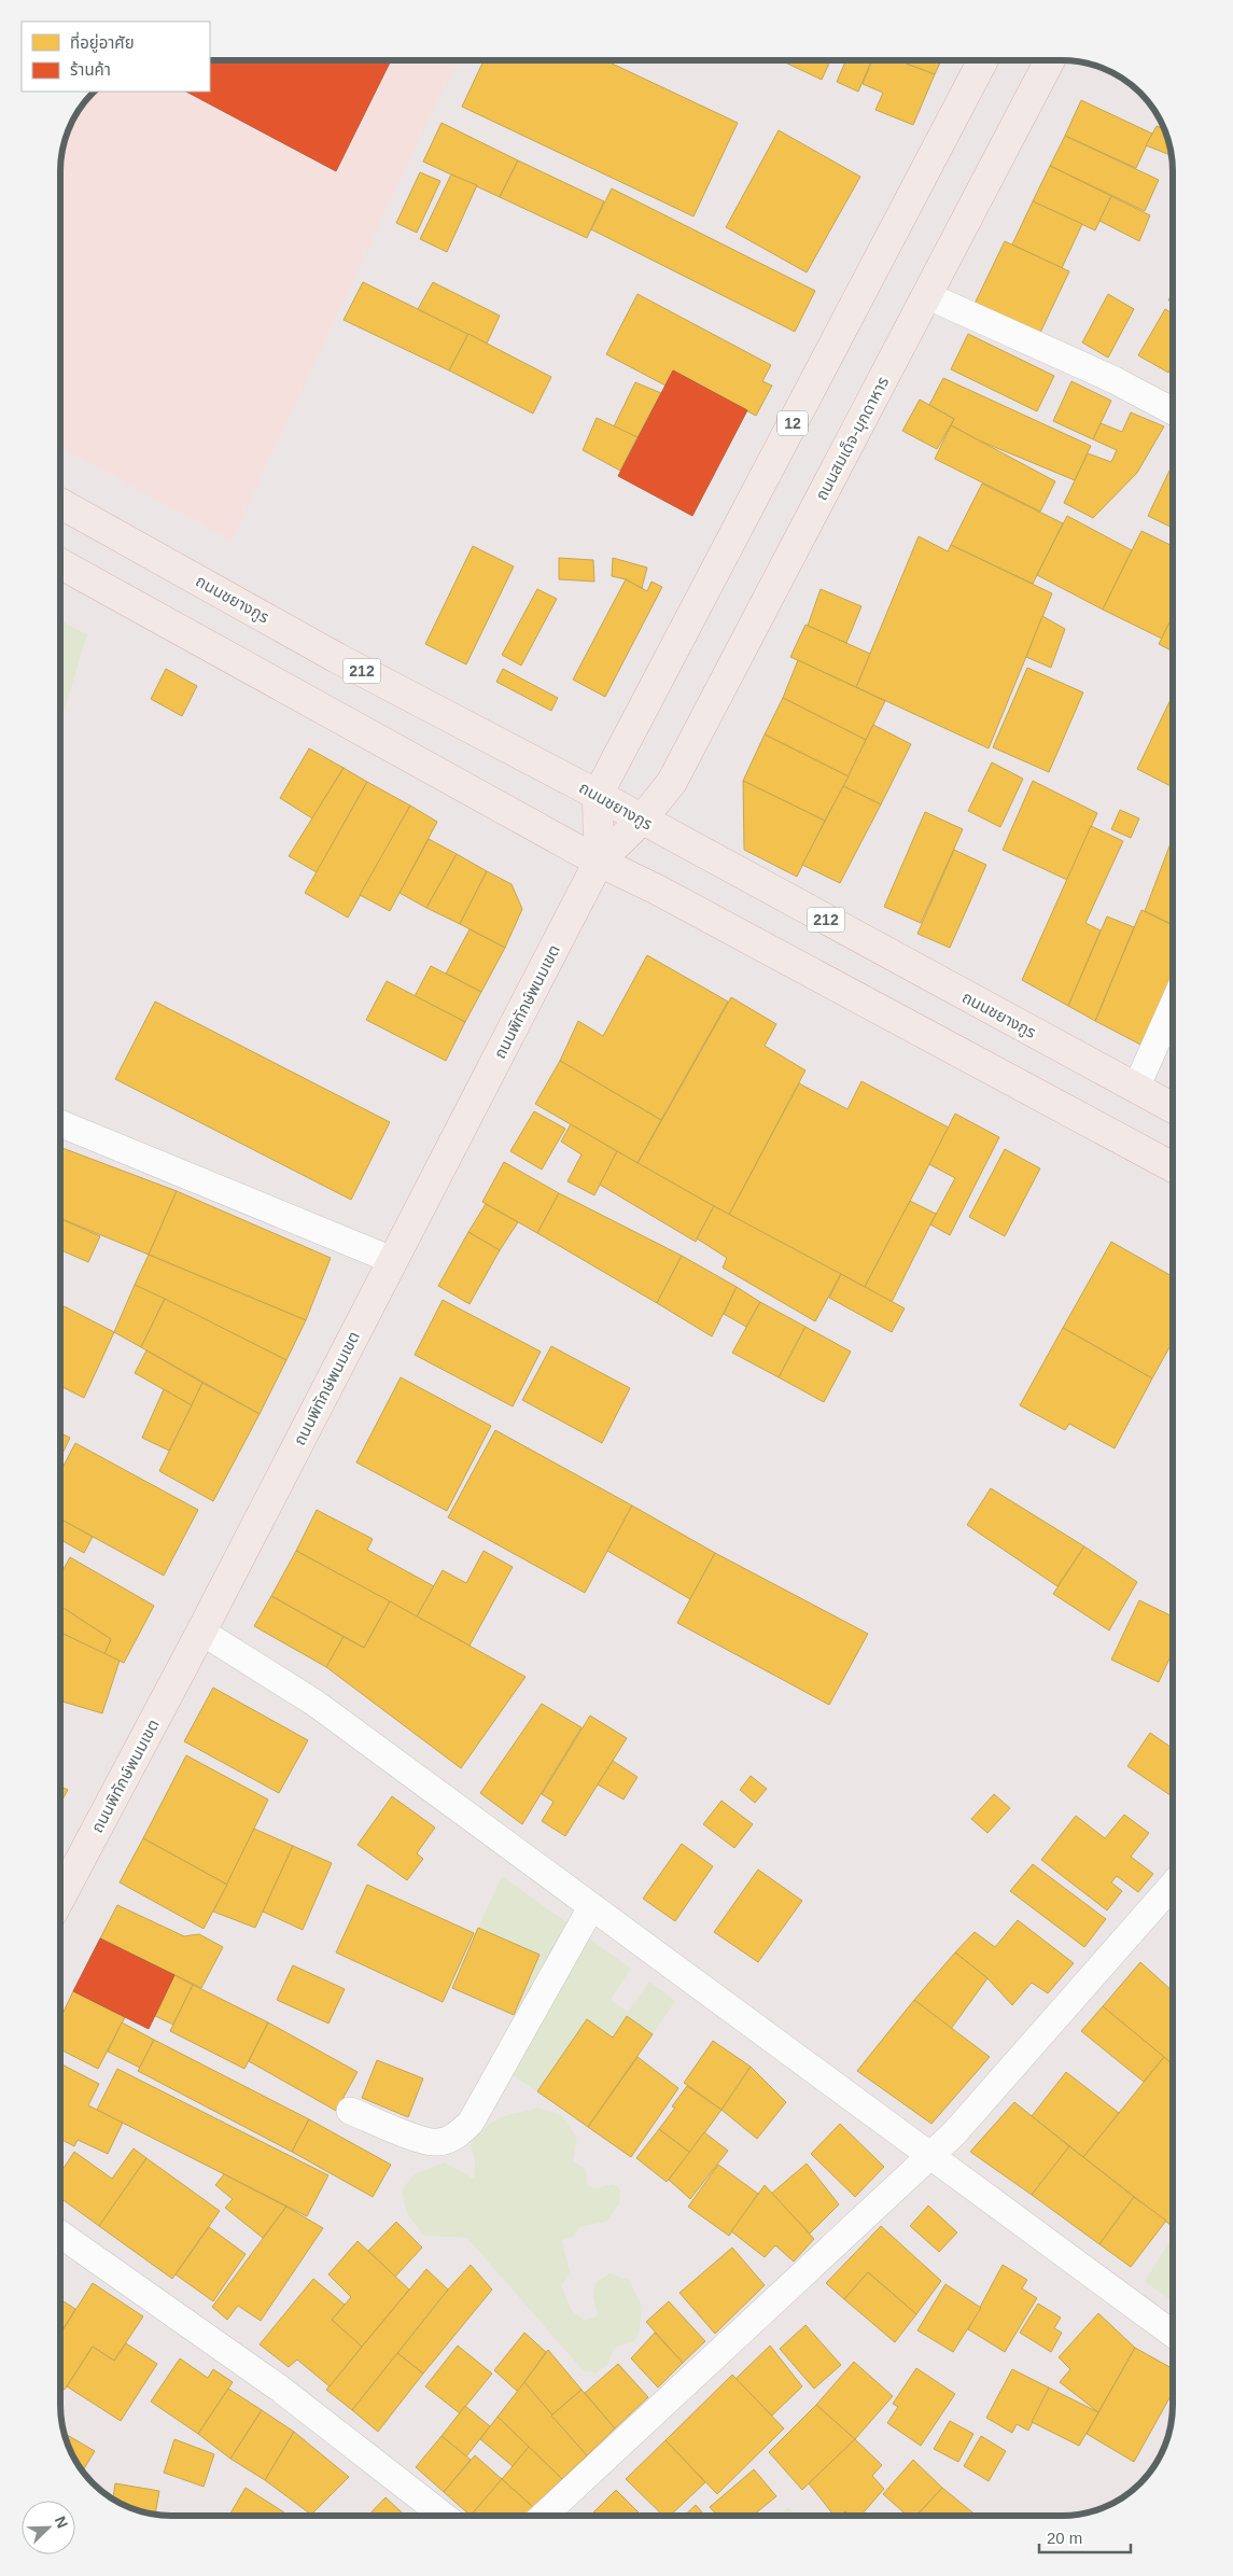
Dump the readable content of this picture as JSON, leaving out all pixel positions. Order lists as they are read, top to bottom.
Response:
{
  "streets": {
    "main road": [
      "12",
      "ถนนสมเด็จ-มุกดาหาร",
      "ถนนชยางกูร",
      "212",
      "ถนนพิทักษ์พนมเขต"
    ]
  },
  "crossings": [
    ["12", "ถนนชยางกูร"],
    ["ถนนสมเด็จ-มุกดาหาร", "ถนนชยางกูร"],
    ["ถนนสมเด็จ-มุกดาหาร", "ถนนพิทักษ์พนมเขต"]
  ],
  "legend": ["ที่อยู่อาศัย", "ร้านค้า"],
  "scale_bar": "20 m",
  "north": "top right"
}
